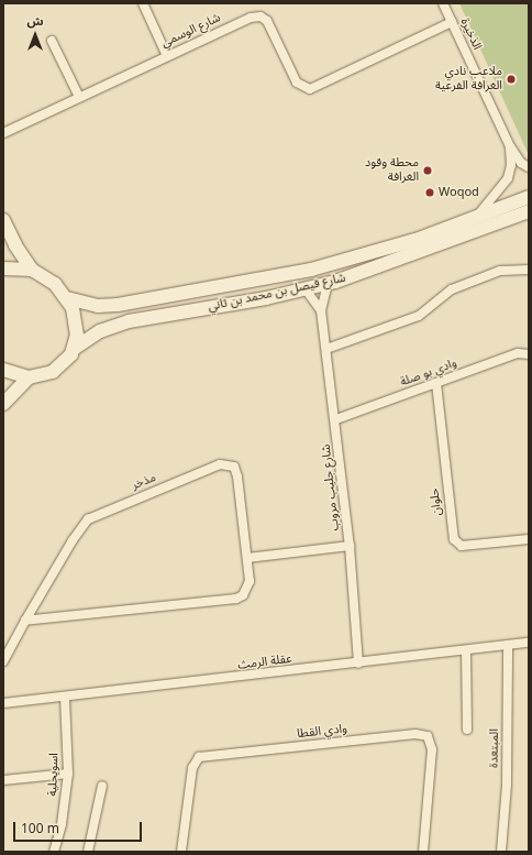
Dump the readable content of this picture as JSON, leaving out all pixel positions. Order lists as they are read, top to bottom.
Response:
{
  "streets": {
    "street": [
      "شارع الوسمي",
      "الذخيرة",
      "شارع فيصل بن محمد بن ثاني",
      "وادي بو صلة",
      "مذخر",
      "شارع جليب مروب",
      "حلوان",
      "عقلة الرمث",
      "وادي القطا",
      "المبتعدة",
      "اسويحلية"
    ]
  },
  "crossings": [
    ["شارع الوسمي", "الذخيرة"],
    ["الذخيرة", "شارع فيصل بن محمد بن ثاني"],
    ["شارع فيصل بن محمد بن ثاني", "شارع جليب مروب"],
    ["وادي بو صلة", "شارع جليب مروب"],
    ["وادي بو صلة", "حلوان"],
    ["شارع جليب مروب", "عقلة الرمث"],
    ["عقلة الرمث", "المبتعدة"],
    ["عقلة الرمث", "اسويحلية"]
  ],
  "places": ["ملاعب نادي الغرافة الفرعية", "محطة وقود الغرافة", "Woqod"],
  "scale_bar": "100 m",
  "north": "top"
}
